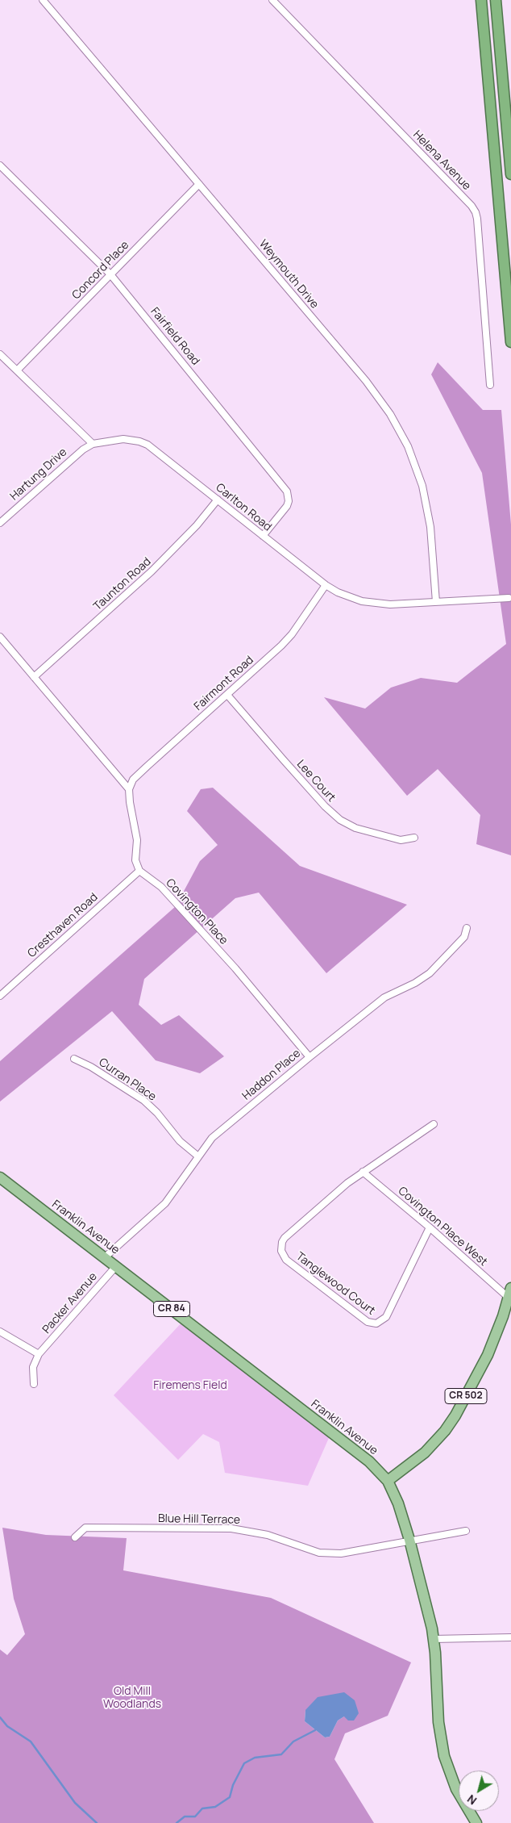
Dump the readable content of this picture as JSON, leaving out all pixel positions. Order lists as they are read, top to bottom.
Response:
{
  "streets": {
    "main road": ["Franklin Avenue", "CR 84", "CR 502"],
    "street": [
      "Helena Avenue",
      "Concord Place",
      "Weymouth Drive",
      "Fairfield Road",
      "Hartung Drive",
      "Carlton Road",
      "Taunton Road",
      "Fairmont Road",
      "Lee Court",
      "Covington Place",
      "Cresthaven Road",
      "Haddon Place",
      "Curran Place",
      "Covington Place West",
      "Tanglewood Court",
      "Packer Avenue",
      "Blue Hill Terrace"
    ]
  },
  "crossings": [
    ["Concord Place", "Weymouth Drive"],
    ["Concord Place", "Fairfield Road"],
    ["Weymouth Drive", "Carlton Road"],
    ["Fairfield Road", "Carlton Road"],
    ["Hartung Drive", "Carlton Road"],
    ["Carlton Road", "Taunton Road"],
    ["Carlton Road", "Fairmont Road"],
    ["Fairmont Road", "Lee Court"],
    ["Covington Place", "Cresthaven Road"],
    ["Covington Place", "Haddon Place"],
    ["Haddon Place", "Curran Place"],
    ["Haddon Place", "Franklin Avenue"],
    ["Covington Place West", "Tanglewood Court"],
    ["Covington Place West", "CR 502"],
    ["Franklin Avenue", "Packer Avenue"],
    ["Franklin Avenue", "CR 502"],
    ["Franklin Avenue", "Blue Hill Terrace"]
  ],
  "parks": ["Firemens Field", "Old Mill Woodlands"],
  "north": "bottom left"
}
